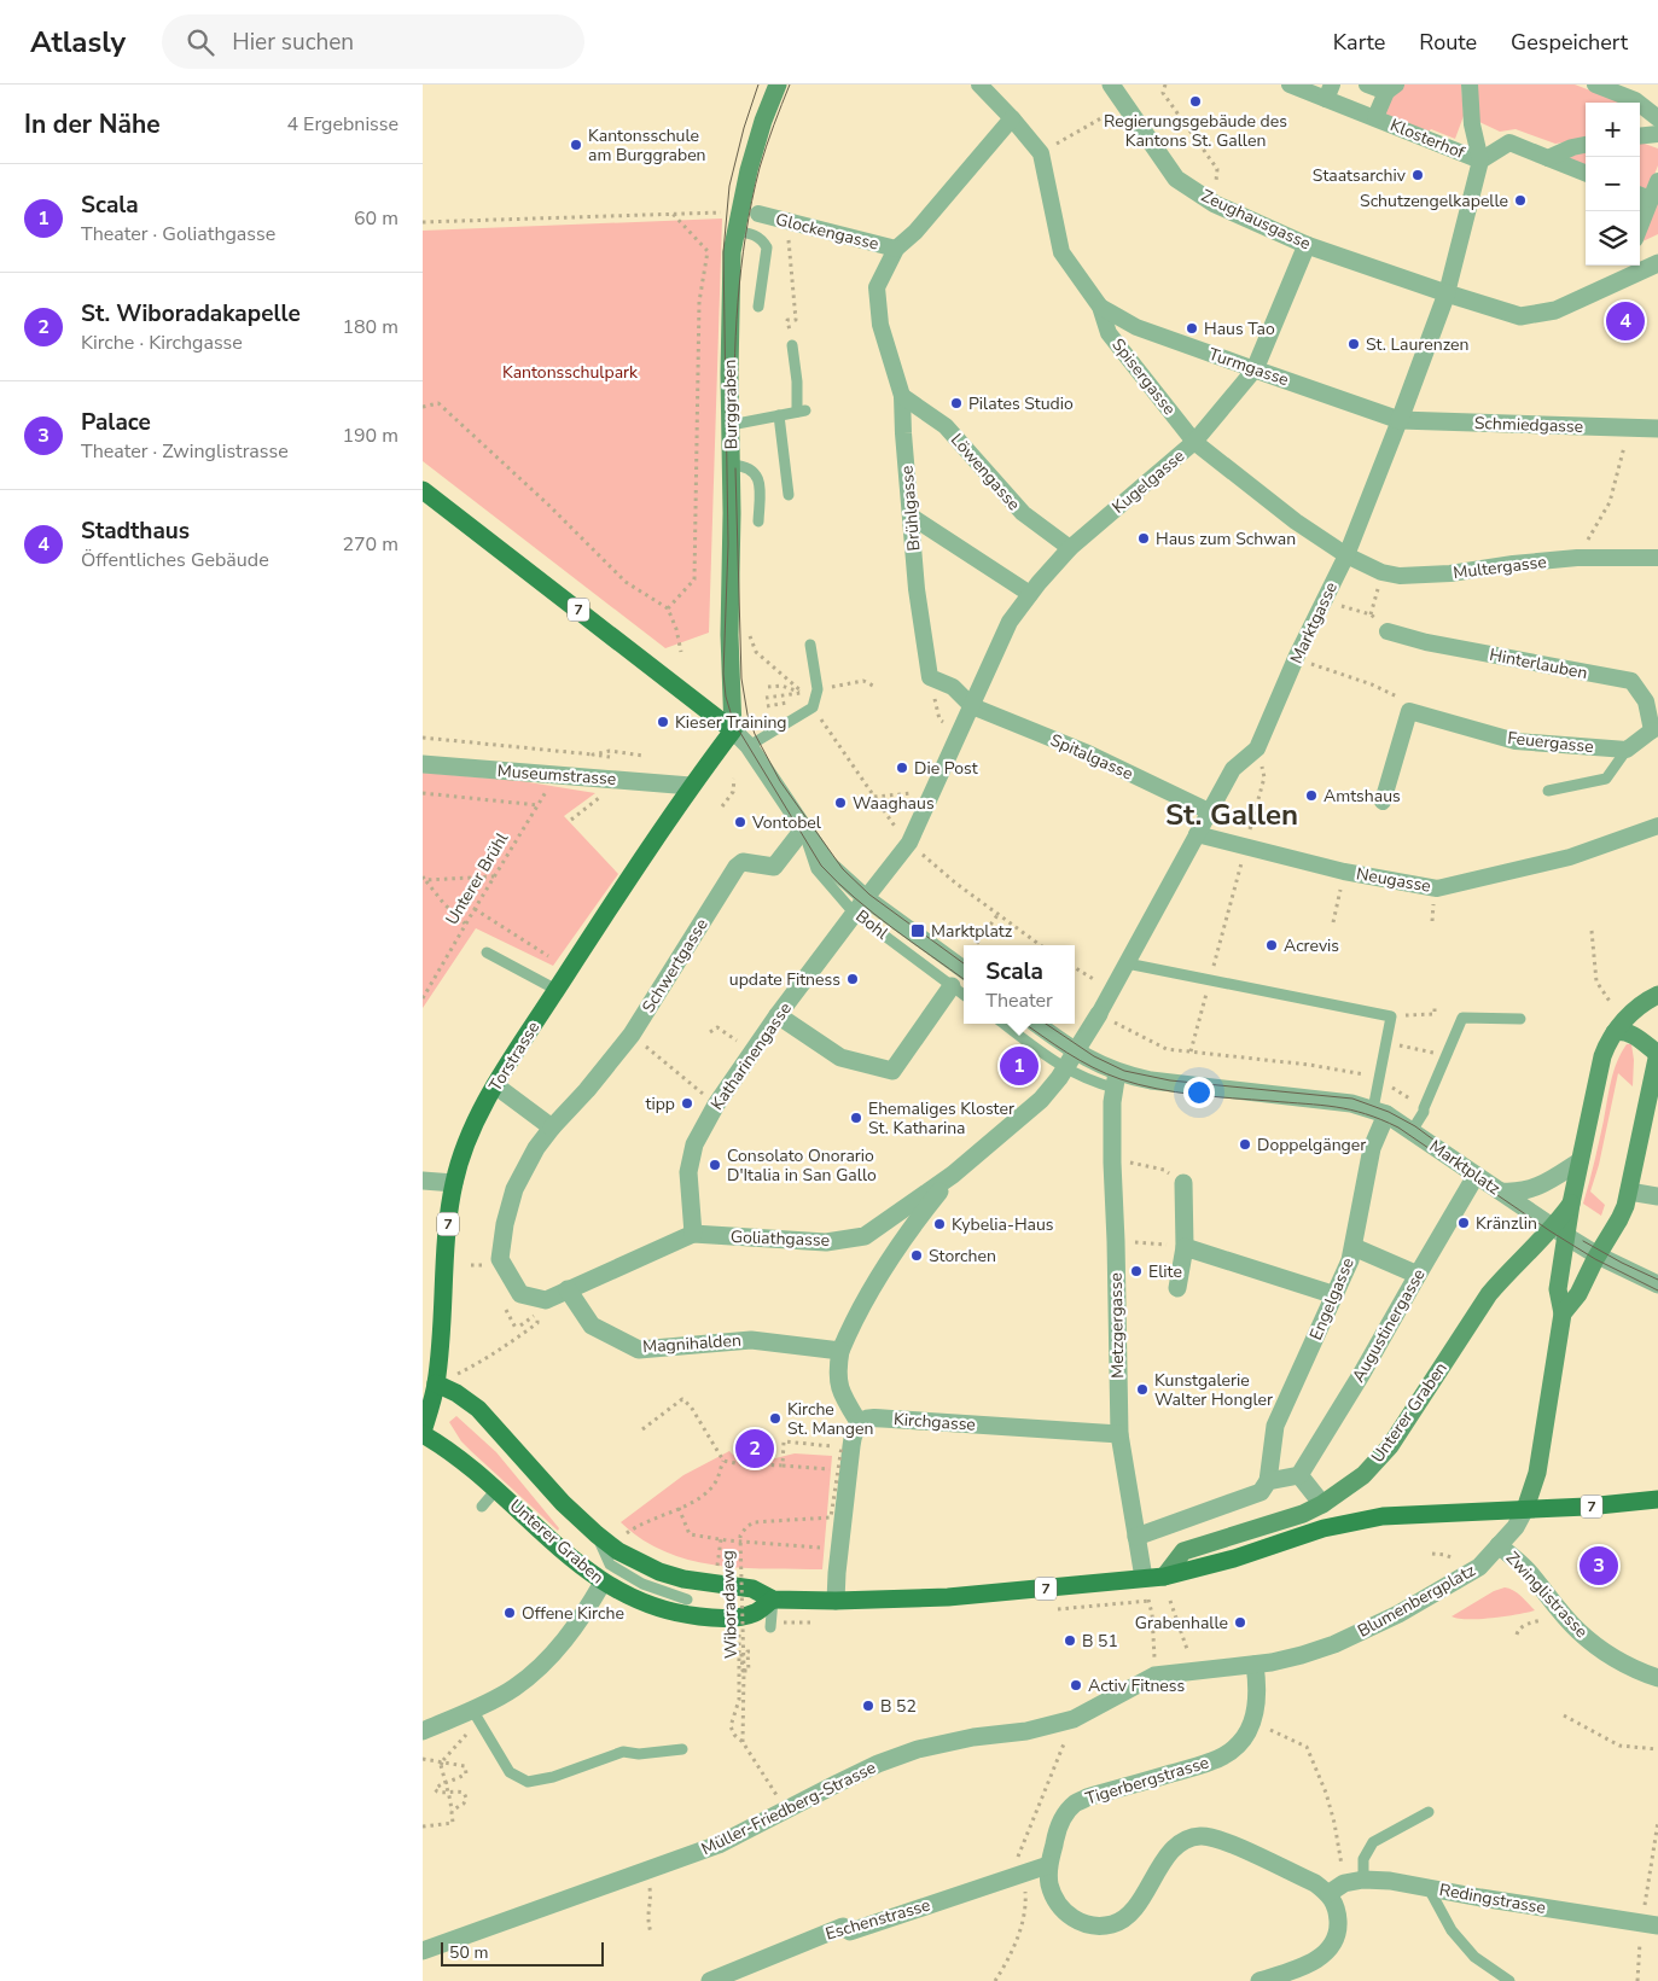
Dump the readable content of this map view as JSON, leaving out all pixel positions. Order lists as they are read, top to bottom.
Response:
{
  "streets": {
    "main road": [
      "Burggraben",
      "7",
      "Torstrasse",
      "Unterer Graben",
      "Blumenbergplatz"
    ],
    "street": [
      "Klosterhof",
      "Zeughausgasse",
      "Glockengasse",
      "Turmgasse",
      "Spisergasse",
      "Schmiedgasse",
      "Löwengasse",
      "Kugelgasse",
      "Brühlgasse",
      "Multergasse",
      "Marktgasse",
      "Hinterlauben",
      "Feuergasse",
      "Spitalgasse",
      "Museumstrasse",
      "Neugasse",
      "Bohl",
      "Schwertgasse",
      "Katharinengasse",
      "Marktplatz",
      "Goliathgasse",
      "Engelgasse",
      "Metzgergasse",
      "Augustinergasse",
      "Magnihalden",
      "Kirchgasse",
      "Zwinglistrasse",
      "Tigerbergstrasse",
      "Müller-Friedberg-Strasse",
      "Redingstrasse",
      "Eschenstrasse"
    ],
    "path": ["Unterer Brühl", "Wiboradaweg"]
  },
  "crossings": [
    ["Klosterhof", "Marktgasse"],
    ["Zeughausgasse", "Kugelgasse"],
    ["Zeughausgasse", "Marktgasse"],
    ["Glockengasse", "Brühlgasse"],
    ["Turmgasse", "Spisergasse"],
    ["Turmgasse", "Schmiedgasse"],
    ["Turmgasse", "Kugelgasse"],
    ["Turmgasse", "Marktgasse"],
    ["Spisergasse", "Kugelgasse"],
    ["Spisergasse", "Brühlgasse"],
    ["Spisergasse", "Multergasse"],
    ["Spisergasse", "Marktgasse"],
    ["Burggraben", "7"],
    ["Burggraben", "Bohl"],
    ["Burggraben", "Torstrasse"],
    ["Schmiedgasse", "Marktgasse"],
    ["Löwengasse", "Kugelgasse"],
    ["Löwengasse", "Brühlgasse"],
    ["Kugelgasse", "Brühlgasse"],
    ["Kugelgasse", "Spitalgasse"],
    ["Brühlgasse", "Spitalgasse"],
    ["Multergasse", "Marktgasse"],
    ["7", "Bohl"],
    ["7", "Torstrasse"],
    ["7", "Unterer Graben"],
    ["7", "Blumenbergplatz"],
    ["Marktgasse", "Spitalgasse"],
    ["Marktgasse", "Neugasse"],
    ["Marktgasse", "Marktplatz"],
    ["Marktgasse", "Goliathgasse"],
    ["Museumstrasse", "Unterer Brühl"],
    ["Museumstrasse", "Torstrasse"],
    ["Bohl", "Schwertgasse"],
    ["Bohl", "Torstrasse"],
    ["Bohl", "Katharinengasse"],
    ["Torstrasse", "Unterer Graben"],
    ["Katharinengasse", "Goliathgasse"],
    ["Marktplatz", "Goliathgasse"],
    ["Marktplatz", "Engelgasse"],
    ["Marktplatz", "Metzgergasse"],
    ["Marktplatz", "Augustinergasse"],
    ["Marktplatz", "Unterer Graben"],
    ["Marktplatz", "Blumenbergplatz"],
    ["Goliathgasse", "Magnihalden"],
    ["Metzgergasse", "Unterer Graben"],
    ["Metzgergasse", "Kirchgasse"],
    ["Unterer Graben", "Blumenbergplatz"],
    ["Zwinglistrasse", "Blumenbergplatz"],
    ["Blumenbergplatz", "Tigerbergstrasse"],
    ["Blumenbergplatz", "Müller-Friedberg-Strasse"],
    ["Tigerbergstrasse", "Redingstrasse"],
    ["Tigerbergstrasse", "Eschenstrasse"]
  ],
  "districts": ["St. Gallen"],
  "parks": ["Kantonsschulpark"],
  "places": {
    "other": [
      "Regierungsgebäude des Kantons St. Gallen",
      "Kantonsschule am Burggraben",
      "Staatsarchiv",
      "Schutzengelkapelle",
      "Haus Tao",
      "St. Laurenzen",
      "Pilates Studio",
      "Haus zum Schwan",
      "Kieser Training",
      "Die Post",
      "Amtshaus",
      "Waaghaus",
      "Vontobel",
      "Acrevis",
      "update Fitness",
      "tipp",
      "Ehemaliges Kloster St. Katharina",
      "Doppelgänger",
      "Consolato Onorario D'Italia in San Gallo",
      "Kränzlin",
      "Kybelia-Haus",
      "Storchen",
      "Elite",
      "Kunstgalerie Walter Hongler",
      "Kirche St. Mangen",
      "Offene Kirche",
      "Grabenhalle",
      "B 51",
      "Activ Fitness",
      "B 52"
    ],
    "transit": ["Marktplatz"]
  },
  "scale_bar": "50 m",
  "page": {
    "header": "Atlasly",
    "search": "Hier suchen",
    "nav": ["Karte", "Route", "Gespeichert"],
    "heading": ["In der Nähe", "4 Ergebnisse"],
    "map_buttons": ["+", "−"],
    "list": [
      {
        "mark": "1",
        "name": "Scala",
        "note": "Theater · Goliathgasse",
        "value": "60 m"
      },
      {
        "mark": "2",
        "name": "St. Wiboradakapelle",
        "note": "Kirche · Kirchgasse",
        "value": "180 m"
      },
      {
        "mark": "3",
        "name": "Palace",
        "note": "Theater · Zwinglistrasse",
        "value": "190 m"
      },
      {
        "mark": "4",
        "name": "Stadthaus",
        "note": "Öffentliches Gebäude",
        "value": "270 m"
      }
    ],
    "pins": [
      "4",
      "1",
      "2",
      "3"
    ],
    "popup": ["Scala", "Theater"],
    "scale": "50 m"
  }
}
